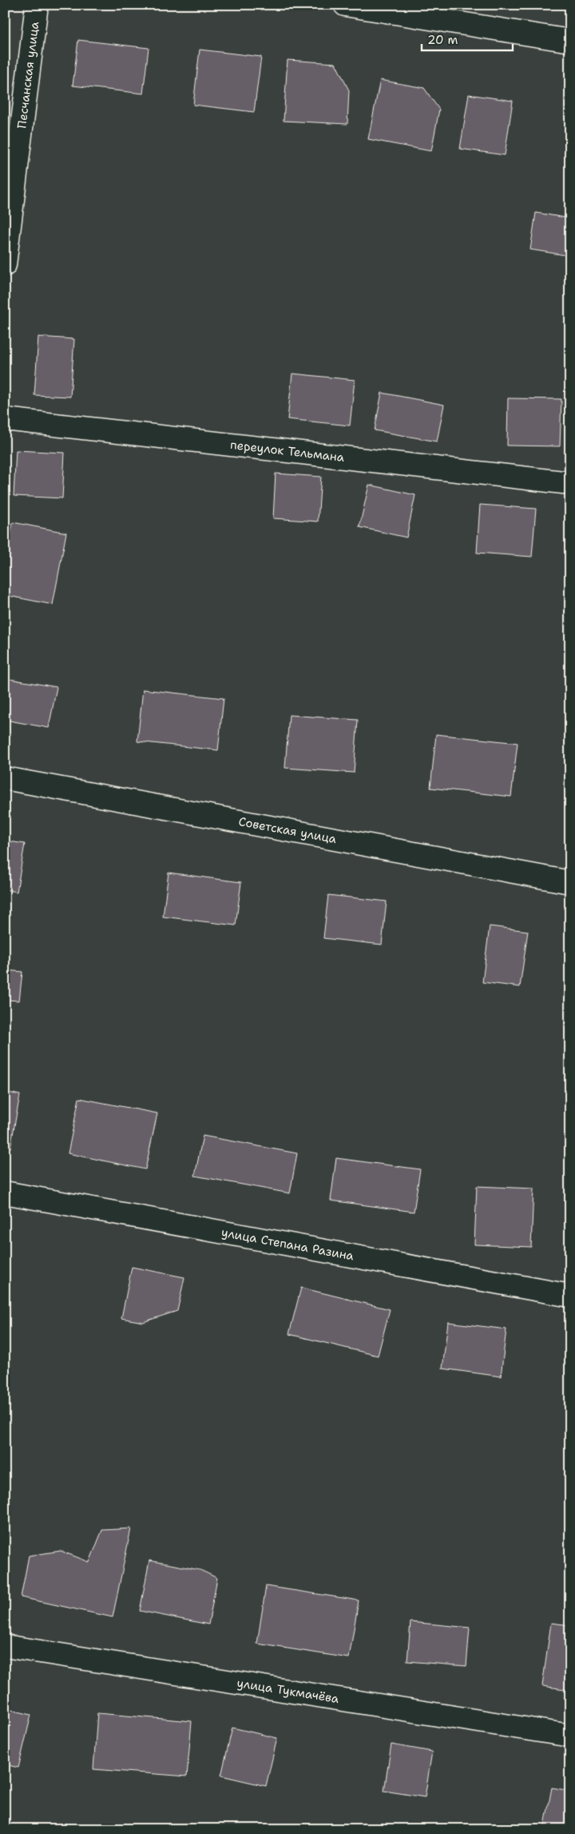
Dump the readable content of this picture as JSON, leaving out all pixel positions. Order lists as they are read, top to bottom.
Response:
{
  "streets": {
    "street": [
      "Песчанская улица",
      "переулок Тельмана",
      "Советская улица",
      "улица Степана Разина",
      "улица Тукмачёва"
    ]
  },
  "scale_bar": "20 m"
}
